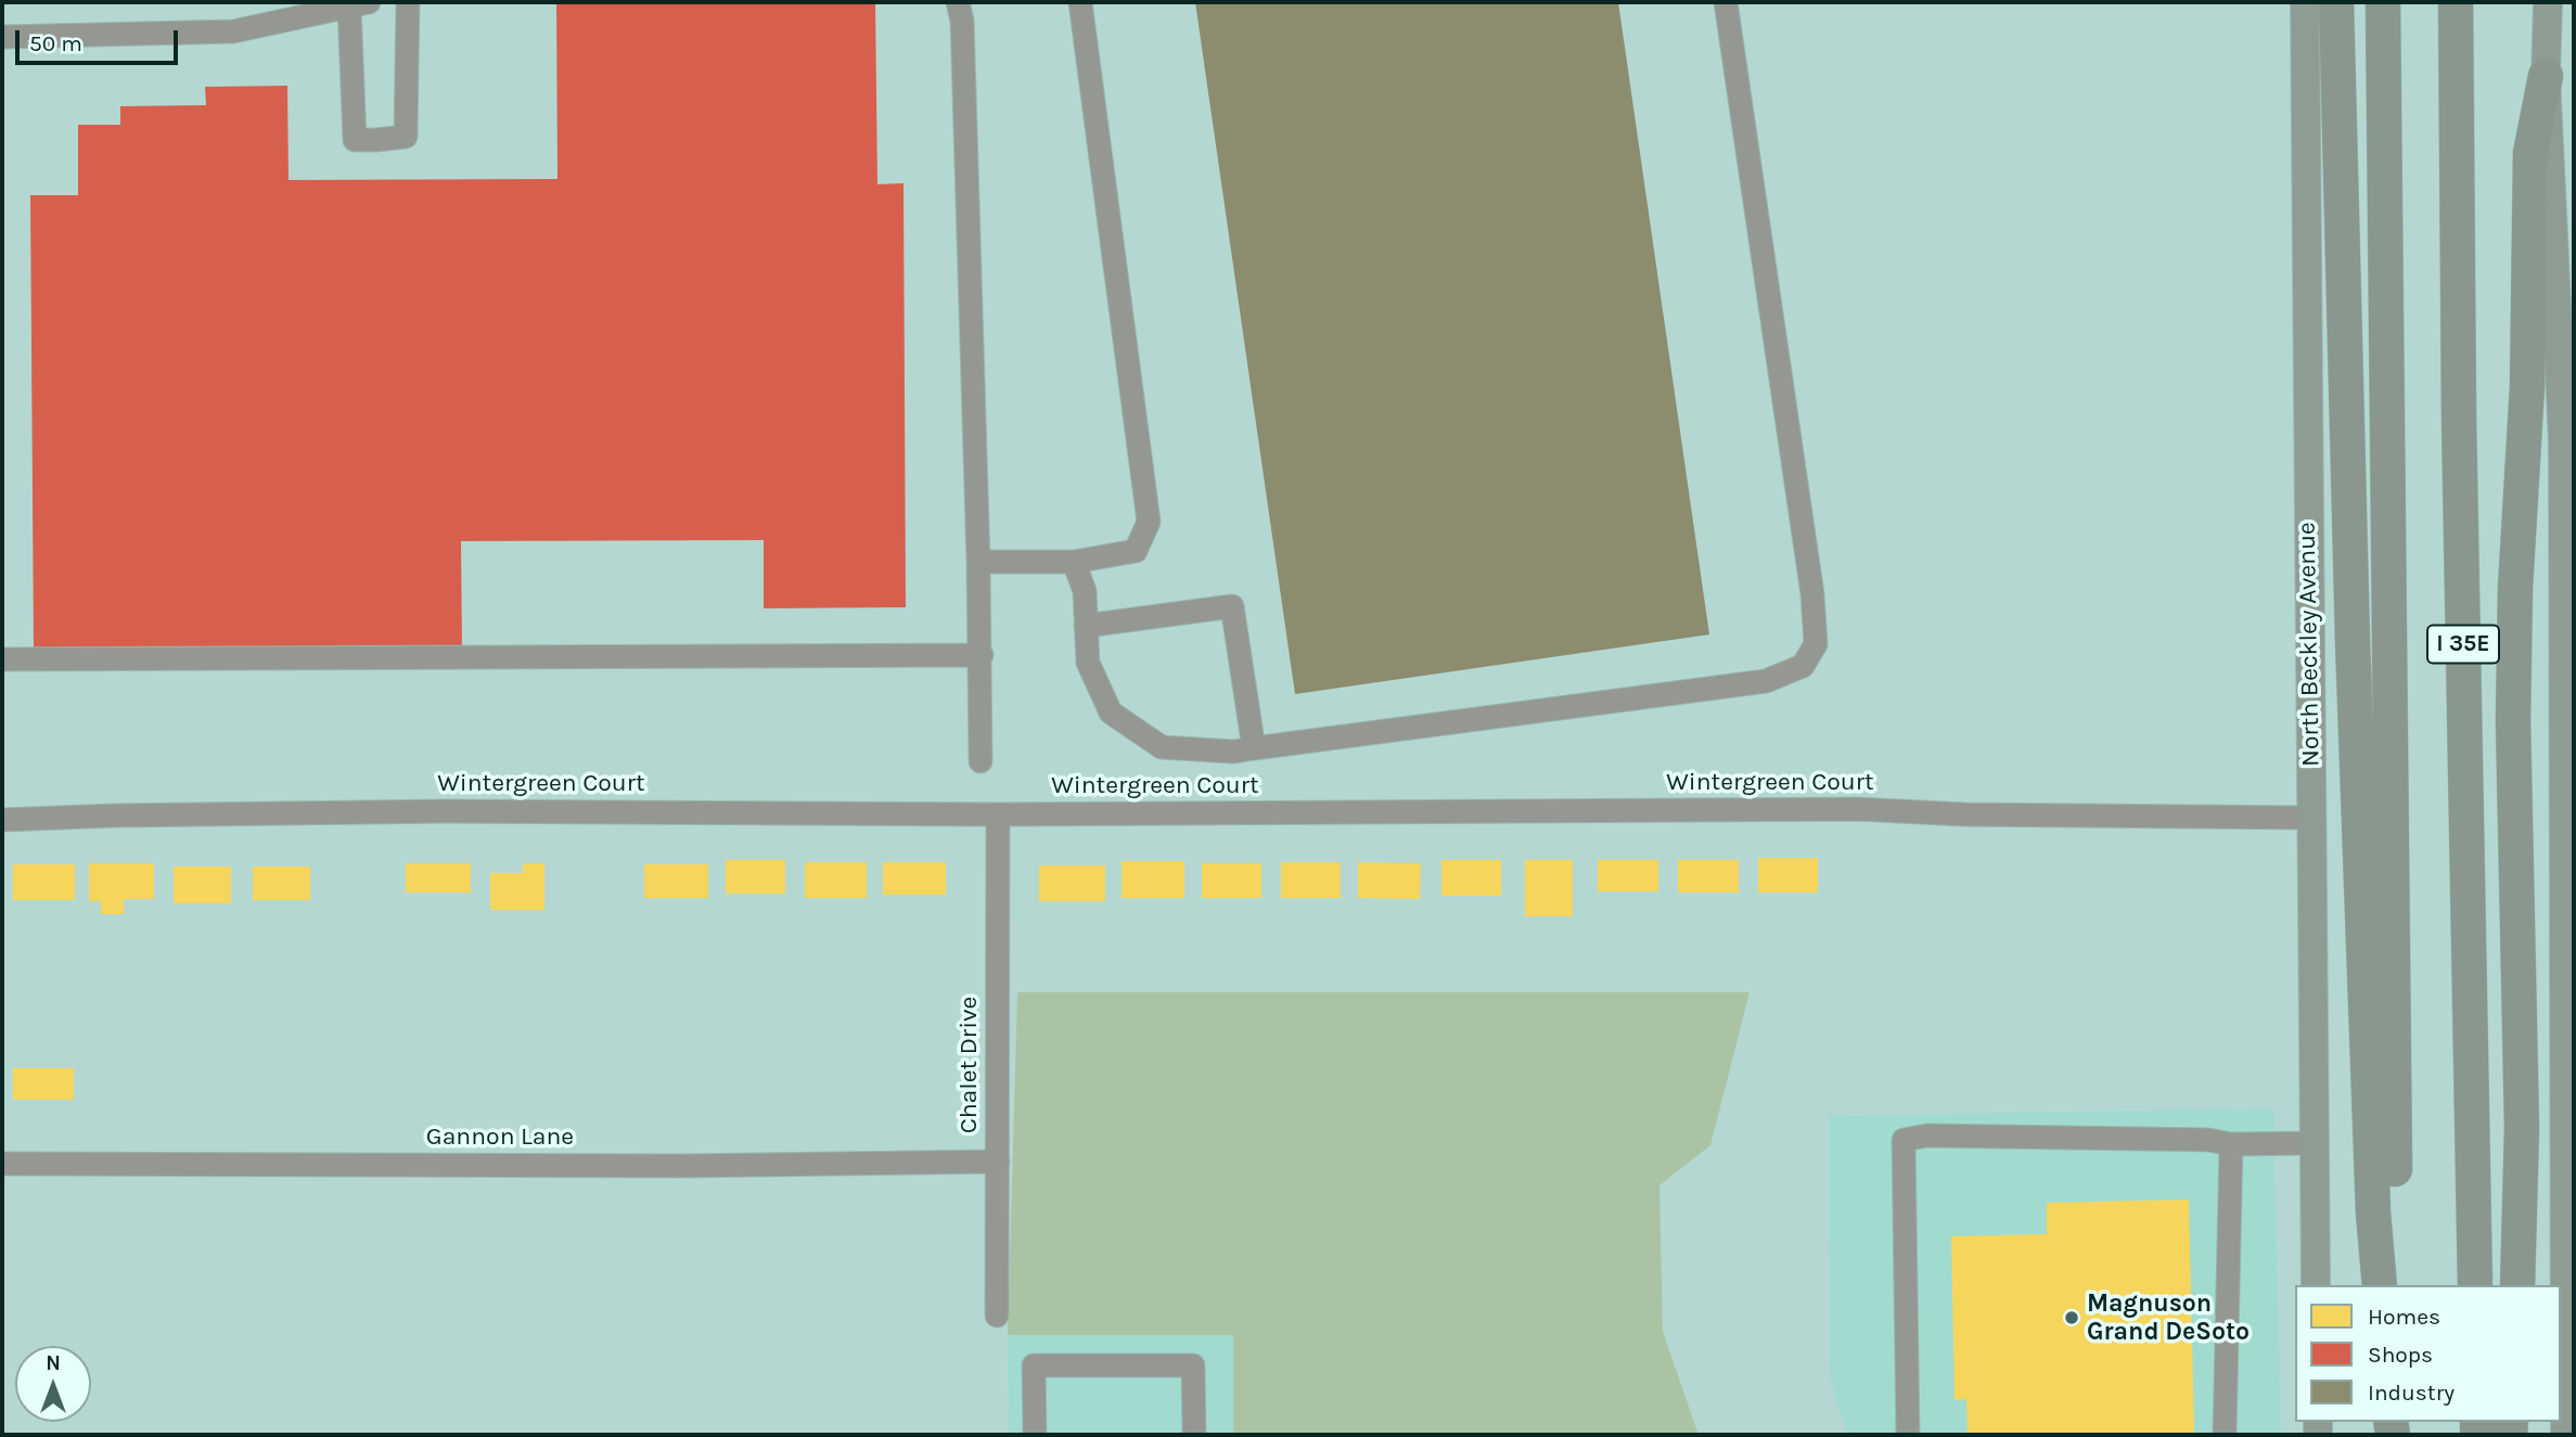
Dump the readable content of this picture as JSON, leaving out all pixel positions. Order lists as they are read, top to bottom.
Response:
{
  "streets": {
    "highway": ["I 35E"],
    "main road": ["North Beckley Avenue"],
    "street": ["Wintergreen Court", "Chalet Drive", "Gannon Lane"]
  },
  "crossings": [
    ["North Beckley Avenue", "Wintergreen Court"],
    ["Wintergreen Court", "Chalet Drive"],
    ["Chalet Drive", "Gannon Lane"]
  ],
  "places": ["Magnuson Grand DeSoto"],
  "legend": ["Homes", "Shops", "Industry"],
  "scale_bar": "50 m",
  "north": "top"
}
